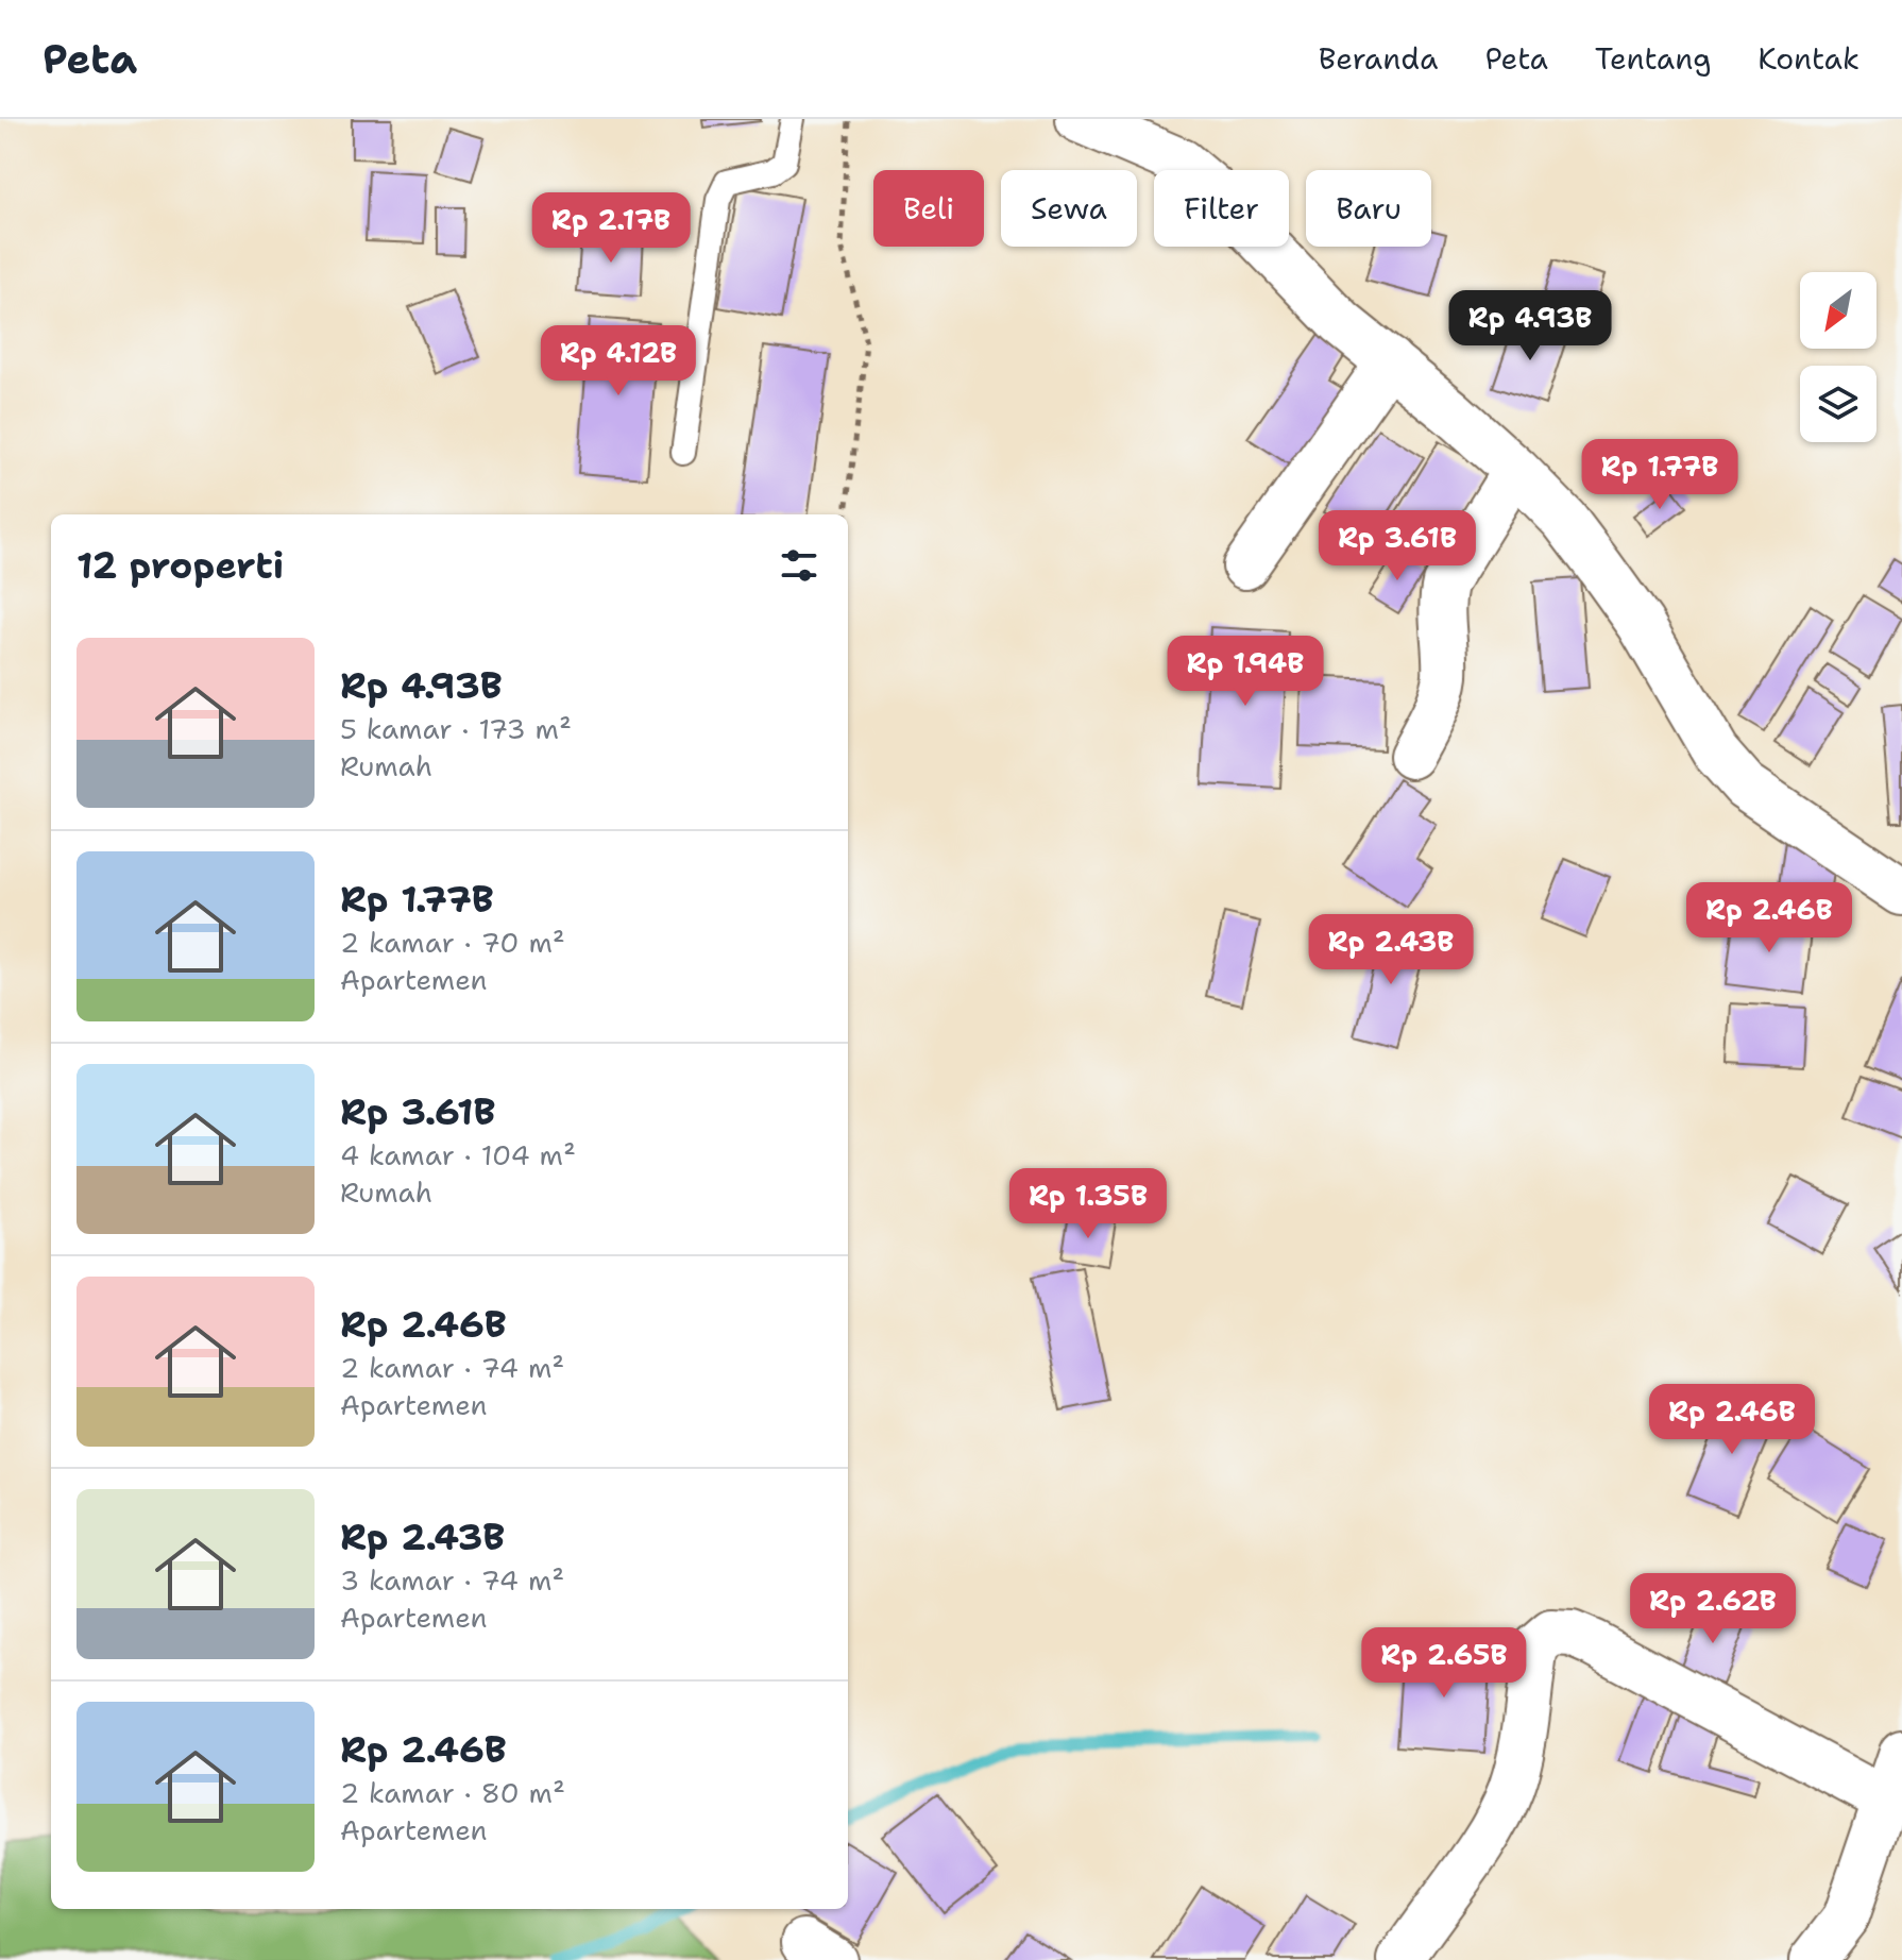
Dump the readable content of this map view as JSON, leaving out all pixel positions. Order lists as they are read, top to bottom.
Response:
{
  "north": "bottom left",
  "page": {
    "header": "Peta",
    "nav": [
      "Beranda",
      "Peta",
      "Tentang",
      "Kontak"
    ],
    "chip": [
      "Beli",
      "Sewa",
      "Filter",
      "Baru"
    ],
    "price": [
      "Rp 2.17B",
      "Rp 4.93B",
      "Rp 4.12B",
      "Rp 1.77B",
      "Rp 3.61B",
      "Rp 1.94B",
      "Rp 2.46B",
      "Rp 2.43B",
      "Rp 1.35B",
      "Rp 2.46B",
      "Rp 2.62B",
      "Rp 2.65B"
    ],
    "heading": "12 properti",
    "list": [
      {
        "name": "Rp 4.93B",
        "note": "5 kamar · 173 m² · Rumah"
      },
      {
        "name": "Rp 1.77B",
        "note": "2 kamar · 70 m² · Apartemen"
      },
      {
        "name": "Rp 3.61B",
        "note": "4 kamar · 104 m² · Rumah"
      },
      {
        "name": "Rp 2.46B",
        "note": "2 kamar · 74 m² · Apartemen"
      },
      {
        "name": "Rp 2.43B",
        "note": "3 kamar · 74 m² · Apartemen"
      },
      {
        "name": "Rp 2.46B",
        "note": "2 kamar · 80 m² · Apartemen"
      }
    ]
  }
}
